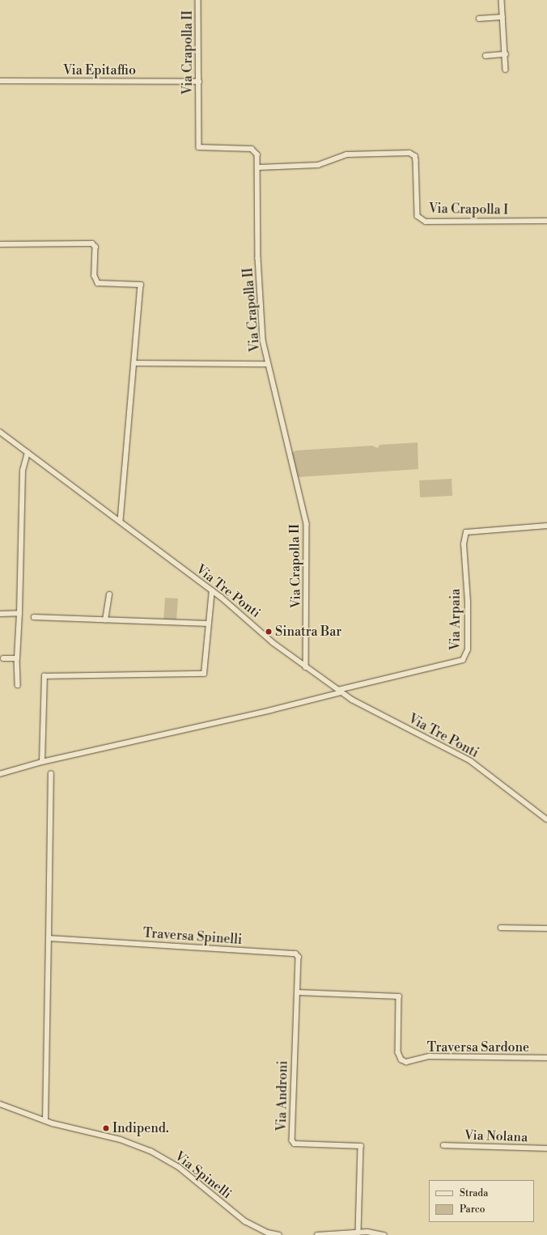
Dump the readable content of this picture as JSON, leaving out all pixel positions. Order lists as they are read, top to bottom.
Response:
{
  "streets": {
    "street": [
      "Via Crapolla II",
      "Via Epitaffio",
      "Via Crapolla I",
      "Via Tre Ponti",
      "Via Arpaia",
      "Traversa Spinelli",
      "Traversa Sardone",
      "Via Androni",
      "Via Nolana",
      "Via Spinelli"
    ]
  },
  "crossings": [
    ["Via Crapolla II", "Via Epitaffio"],
    ["Via Crapolla II", "Via Crapolla I"],
    ["Via Crapolla II", "Via Tre Ponti"],
    ["Via Tre Ponti", "Via Arpaia"],
    ["Traversa Spinelli", "Traversa Sardone"],
    ["Traversa Spinelli", "Via Androni"],
    ["Traversa Sardone", "Via Androni"]
  ],
  "places": ["Sinatra Bar", "Indipend."],
  "legend": ["Strada", "Parco"]
}
